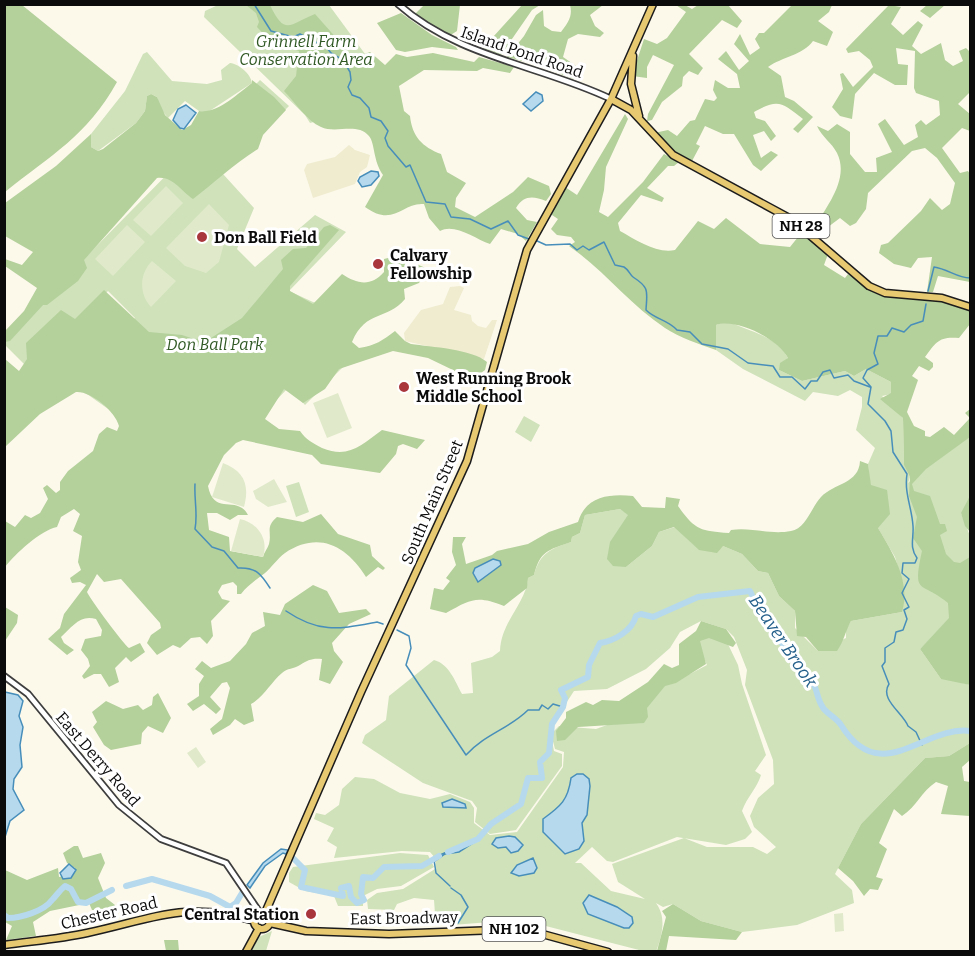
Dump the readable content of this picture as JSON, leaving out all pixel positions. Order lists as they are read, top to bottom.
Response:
{
  "streets": {
    "main road": [
      "NH 28",
      "South Main Street",
      "Chester Road",
      "East Broadway",
      "NH 102"
    ],
    "street": ["Island Pond Road", "East Derry Road"]
  },
  "crossings": [
    ["Island Pond Road", "NH 28"],
    ["Island Pond Road", "South Main Street"],
    ["NH 28", "South Main Street"],
    ["South Main Street", "East Derry Road"],
    ["South Main Street", "Chester Road"],
    ["South Main Street", "East Broadway"],
    ["East Derry Road", "Chester Road"],
    ["East Derry Road", "East Broadway"],
    ["Chester Road", "East Broadway"]
  ],
  "water": ["Beaver Brook"],
  "parks": ["Grinnell Farm Conservation Area", "Don Ball Park"],
  "places": [
    "Don Ball Field",
    "Calvary Fellowship",
    "West Running Brook Middle School",
    "Central Station"
  ]
}
